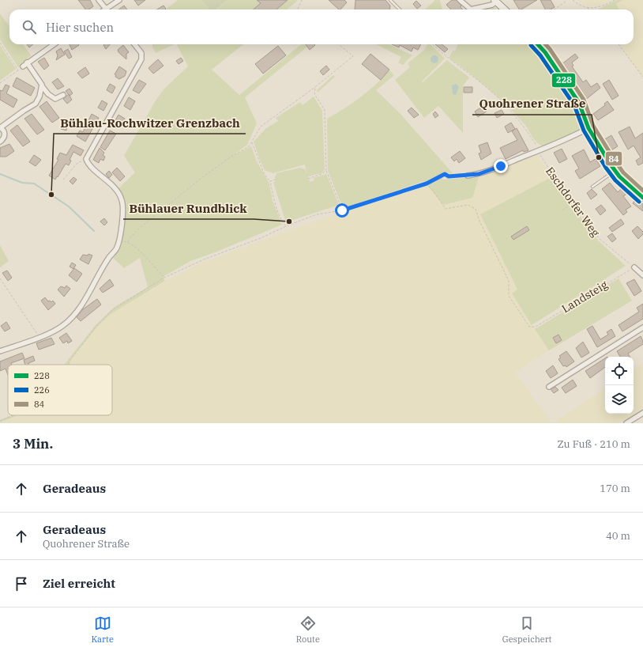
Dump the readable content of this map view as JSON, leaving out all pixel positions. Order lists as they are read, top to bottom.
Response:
{
  "streets": {
    "path": ["Eschdorfer Weg", "Landsteig"]
  },
  "places": ["Quohrener Straße", "Bühlau-Rochwitzer Grenzbach", "Bühlauer Rundblick"],
  "lines": ["transit line 228", "transit line 84", "transit line 226"],
  "legend": ["228", "226", "84"],
  "page": {
    "search": "Hier suchen",
    "heading": ["3 Min.", "Zu Fuß · 210 m"],
    "list": [
      ["Geradeaus", "170 m"],
      ["Geradeaus", "Quohrener Straße", "40 m"],
      "Ziel erreicht"
    ],
    "nav": ["Karte", "Route", "Gespeichert"]
  }
}
